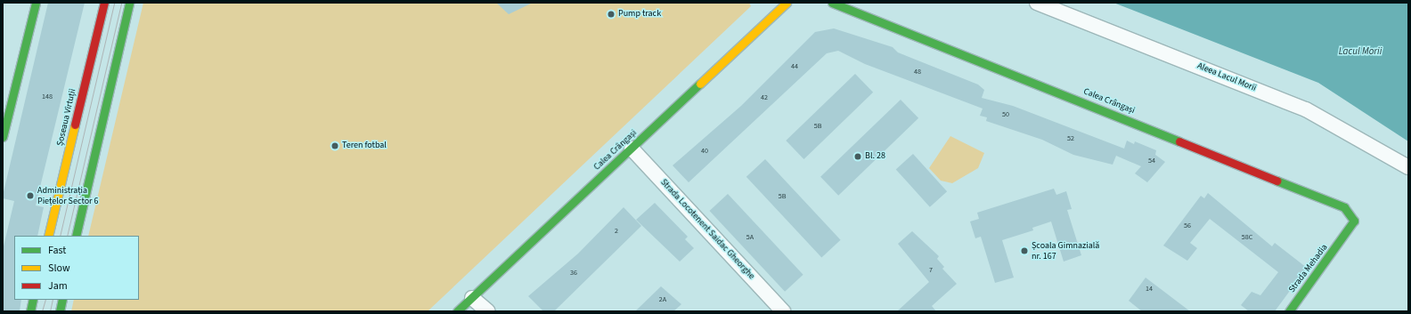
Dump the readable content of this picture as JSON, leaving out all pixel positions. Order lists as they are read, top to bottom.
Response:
{
  "streets": {
    "street": [
      "Aleea Lacul Morii",
      "Calea Crângași",
      "Șoseaua Virtuții",
      "Strada Locotenent Saidac Gheorghe",
      "Strada Mehadia"
    ]
  },
  "crossings": [
    ["Calea Crângași", "Strada Locotenent Saidac Gheorghe"],
    ["Calea Crângași", "Strada Mehadia"]
  ],
  "water": ["Lacul Morii"],
  "places": [
    "Pump track",
    "Teren fotbal",
    "Bl. 28",
    "Administrația Piețelor Sector 6",
    "Școala Gimnazială nr. 167"
  ],
  "house_numbers": [
    "44",
    "48",
    "148",
    "42",
    "50",
    "5B",
    "52",
    "40",
    "54",
    "5B",
    "56",
    "2",
    "5A",
    "58C",
    "7",
    "36",
    "14",
    "2A"
  ],
  "legend": ["Fast", "Slow", "Jam"]
}
